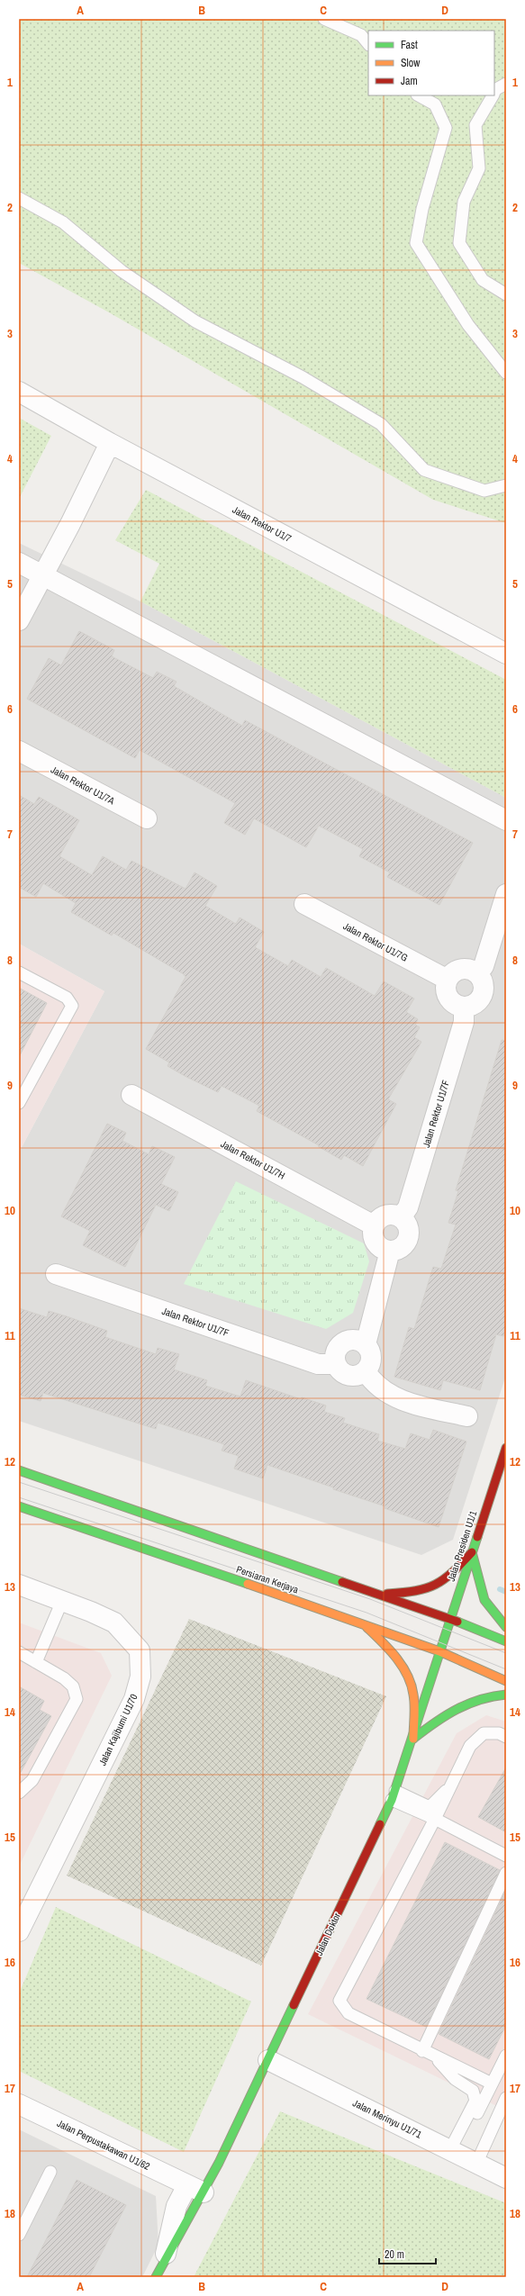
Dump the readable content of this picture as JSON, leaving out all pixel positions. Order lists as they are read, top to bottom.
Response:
{
  "streets": {
    "main road": ["Jalan Presiden U1/1", "Persiaran Kerjaya", "Jalan Doktor"],
    "street": [
      "Jalan Rektor U1/7",
      "Jalan Rektor U1/7A",
      "Jalan Rektor U1/7G",
      "Jalan Rektor U1/7F",
      "Jalan Rektor U1/7H",
      "Jalan Kajibumi U1/70",
      "Jalan Merinyu U1/71",
      "Jalan Perpustakawan U1/62"
    ]
  },
  "crossings": [
    ["Jalan Rektor U1/7G", "Jalan Rektor U1/7F"],
    ["Jalan Rektor U1/7F", "Jalan Rektor U1/7H"],
    ["Jalan Presiden U1/1", "Persiaran Kerjaya"],
    ["Jalan Presiden U1/1", "Jalan Doktor"],
    ["Persiaran Kerjaya", "Jalan Doktor"],
    ["Jalan Doktor", "Jalan Merinyu U1/71"],
    ["Jalan Doktor", "Jalan Perpustakawan U1/62"]
  ],
  "legend": ["Fast", "Slow", "Jam"],
  "scale_bar": "20 m",
  "grid": {
    "columns": [
      "A",
      "B",
      "C",
      "D"
    ],
    "rows": [
      "1",
      "2",
      "3",
      "4",
      "5",
      "6",
      "7",
      "8",
      "9",
      "10",
      "11",
      "12",
      "13",
      "14",
      "15",
      "16",
      "17",
      "18"
    ]
  }
}
